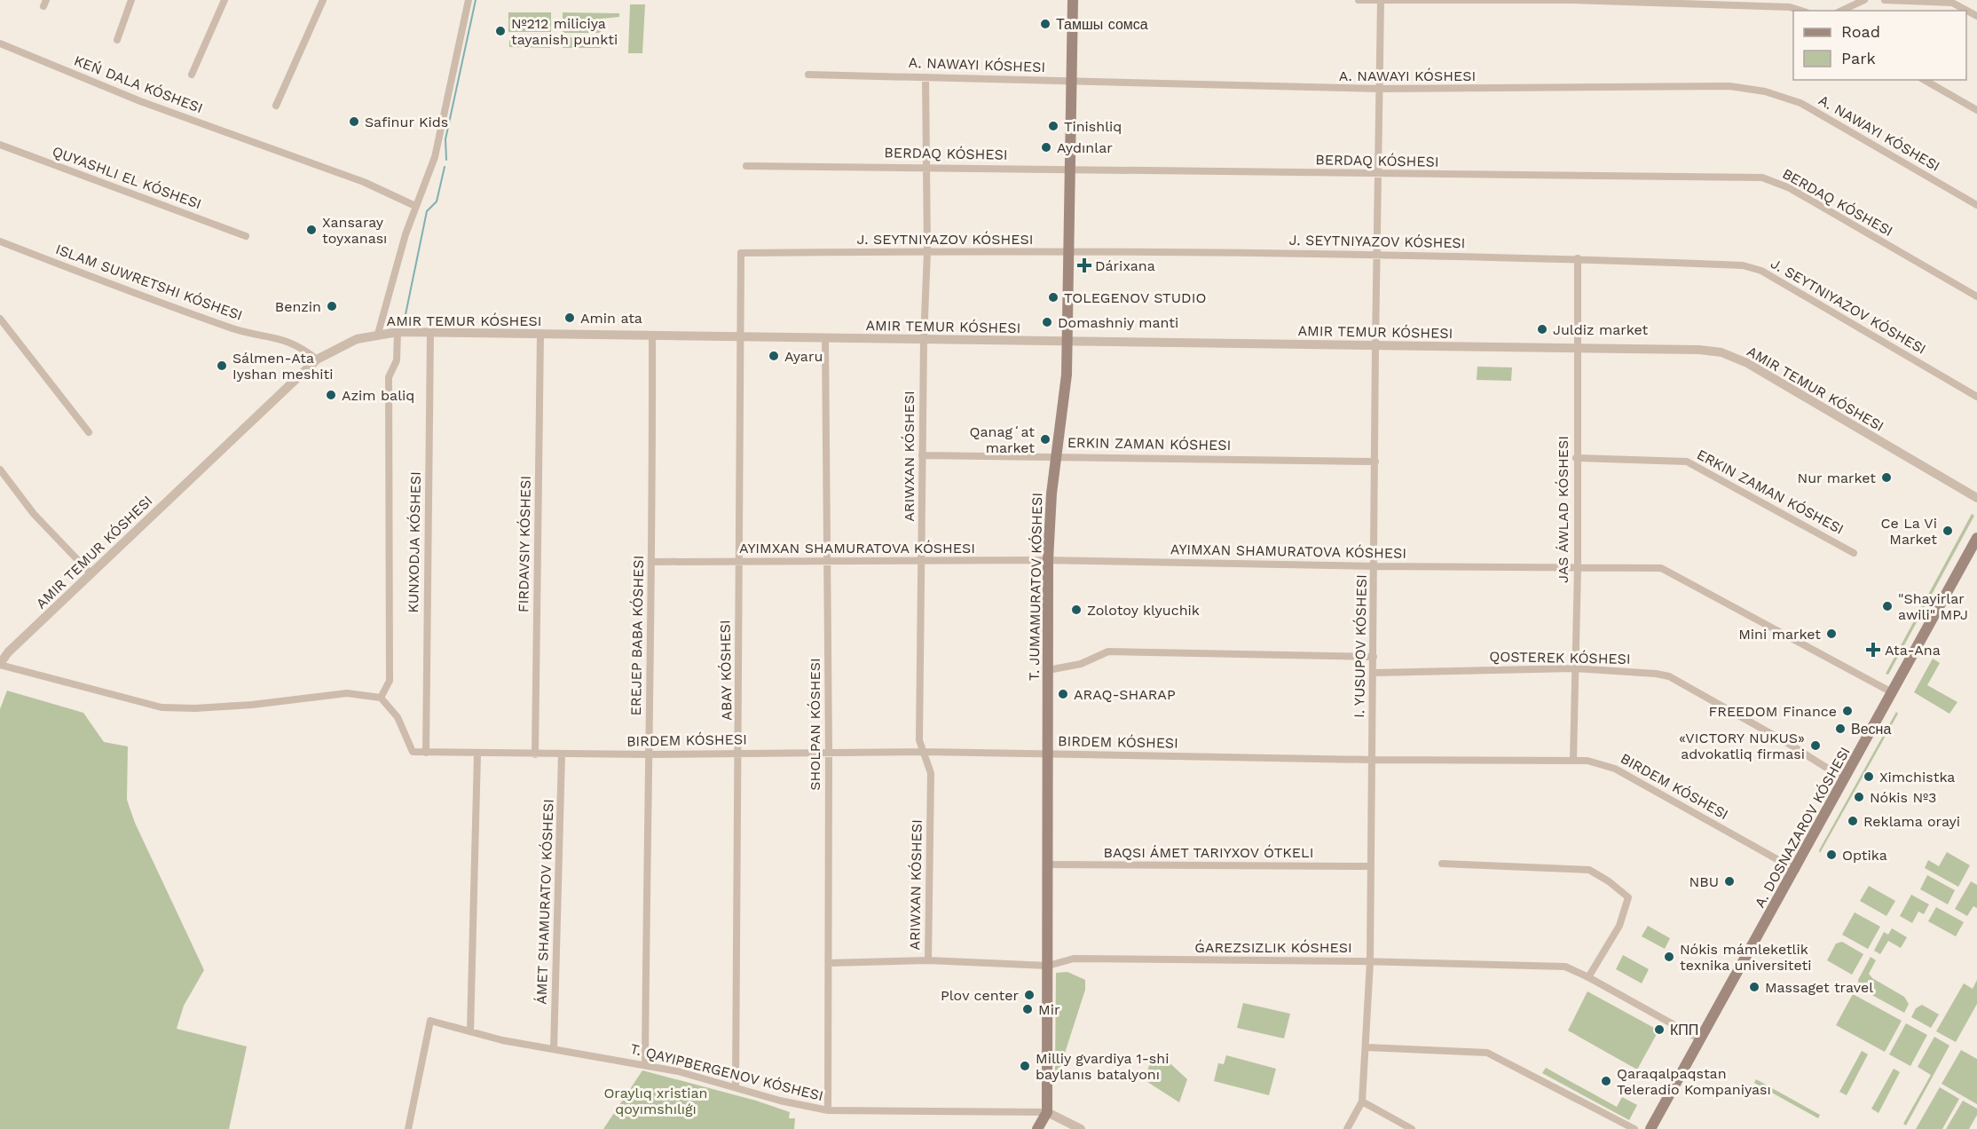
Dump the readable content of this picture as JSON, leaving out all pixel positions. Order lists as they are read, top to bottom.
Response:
{
  "streets": {
    "main road": ["T. JUMAMURATOV KÓSHESI", "A. DOSNAZAROV KÓSHESI"],
    "street": [
      "KEŃ DALA KÓSHESI",
      "BERDAQ KÓSHESI",
      "J. SEYTNIYAZOV KÓSHESI",
      "ISLAM SUWRETSHI KÓSHESI",
      "AMIR TEMUR KÓSHESI",
      "ERKIN ZAMAN KÓSHESI",
      "JAS ÁWLAD KÓSHESI",
      "KUNXODJA KÓSHESI",
      "FIRDAVSIY KÓSHESI",
      "EREJEP BABA KÓSHESI",
      "I. YUSUPOV KÓSHESI",
      "QOSTEREK KÓSHESI",
      "ABAY KÓSHESI",
      "SHOLPAN KÓSHESI",
      "BIRDEM KÓSHESI",
      "ÁMET SHAMURATOV KÓSHESI",
      "ǴAREZSIZLIK KÓSHESI"
    ]
  },
  "crossings": [
    ["BERDAQ KÓSHESI", "T. JUMAMURATOV KÓSHESI"],
    ["BERDAQ KÓSHESI", "I. YUSUPOV KÓSHESI"],
    ["J. SEYTNIYAZOV KÓSHESI", "JAS ÁWLAD KÓSHESI"],
    ["J. SEYTNIYAZOV KÓSHESI", "T. JUMAMURATOV KÓSHESI"],
    ["J. SEYTNIYAZOV KÓSHESI", "I. YUSUPOV KÓSHESI"],
    ["J. SEYTNIYAZOV KÓSHESI", "ABAY KÓSHESI"],
    ["ISLAM SUWRETSHI KÓSHESI", "AMIR TEMUR KÓSHESI"],
    ["AMIR TEMUR KÓSHESI", "JAS ÁWLAD KÓSHESI"],
    ["AMIR TEMUR KÓSHESI", "KUNXODJA KÓSHESI"],
    ["AMIR TEMUR KÓSHESI", "FIRDAVSIY KÓSHESI"],
    ["AMIR TEMUR KÓSHESI", "T. JUMAMURATOV KÓSHESI"],
    ["AMIR TEMUR KÓSHESI", "EREJEP BABA KÓSHESI"],
    ["AMIR TEMUR KÓSHESI", "I. YUSUPOV KÓSHESI"],
    ["AMIR TEMUR KÓSHESI", "ABAY KÓSHESI"],
    ["AMIR TEMUR KÓSHESI", "SHOLPAN KÓSHESI"],
    ["ERKIN ZAMAN KÓSHESI", "JAS ÁWLAD KÓSHESI"],
    ["ERKIN ZAMAN KÓSHESI", "T. JUMAMURATOV KÓSHESI"],
    ["ERKIN ZAMAN KÓSHESI", "I. YUSUPOV KÓSHESI"],
    ["JAS ÁWLAD KÓSHESI", "QOSTEREK KÓSHESI"],
    ["JAS ÁWLAD KÓSHESI", "BIRDEM KÓSHESI"],
    ["KUNXODJA KÓSHESI", "BIRDEM KÓSHESI"],
    ["FIRDAVSIY KÓSHESI", "BIRDEM KÓSHESI"],
    ["T. JUMAMURATOV KÓSHESI", "BIRDEM KÓSHESI"],
    ["T. JUMAMURATOV KÓSHESI", "ǴAREZSIZLIK KÓSHESI"],
    ["EREJEP BABA KÓSHESI", "BIRDEM KÓSHESI"],
    ["I. YUSUPOV KÓSHESI", "QOSTEREK KÓSHESI"],
    ["I. YUSUPOV KÓSHESI", "BIRDEM KÓSHESI"],
    ["I. YUSUPOV KÓSHESI", "ǴAREZSIZLIK KÓSHESI"],
    ["QOSTEREK KÓSHESI", "A. DOSNAZAROV KÓSHESI"],
    ["ABAY KÓSHESI", "BIRDEM KÓSHESI"],
    ["SHOLPAN KÓSHESI", "BIRDEM KÓSHESI"],
    ["SHOLPAN KÓSHESI", "ǴAREZSIZLIK KÓSHESI"],
    ["BIRDEM KÓSHESI", "A. DOSNAZAROV KÓSHESI"],
    ["BIRDEM KÓSHESI", "ÁMET SHAMURATOV KÓSHESI"],
    ["A. DOSNAZAROV KÓSHESI", "ǴAREZSIZLIK KÓSHESI"]
  ],
  "parks": ["Oraylıq xristian qoyımshılıǵı"],
  "places": {
    "other": [
      "Тамшы сомса",
      "№212 miliciya tayanish punkti",
      "Safinur Kids",
      "Tinishliq",
      "Aydınlar",
      "Xansaray toyxanası",
      "TOLEGENOV STUDIO",
      "Benzin",
      "Amin ata",
      "Domashniy manti",
      "Juldiz market",
      "Ayaru",
      "Sálmen-Ata Iyshan meshiti",
      "Azim baliq",
      "Qanagʻat market",
      "Nur market",
      "Ce La Vi Market",
      "\"Shayirlar awili\" MPJ",
      "Zolotoy klyuchik",
      "Mini market",
      "ARAQ-SHARAP",
      "FREEDOM Finance",
      "Весна",
      "«VICTORY NUKUS» advokatliq firmasi",
      "Ximchistka",
      "Nókis №3",
      "Reklama orayi",
      "Optika",
      "NBU",
      "Nókis mámleketlik texnika universiteti",
      "Massaget travel",
      "Plov center",
      "Mir",
      "КПП",
      "Milliy gvardiya 1-shi baylanıs batalyonı",
      "Qaraqalpaqstan Teleradio Kompaniyası"
    ],
    "health": ["Dárixana", "Ata-Ana"]
  },
  "legend": ["Road", "Park"]
}
